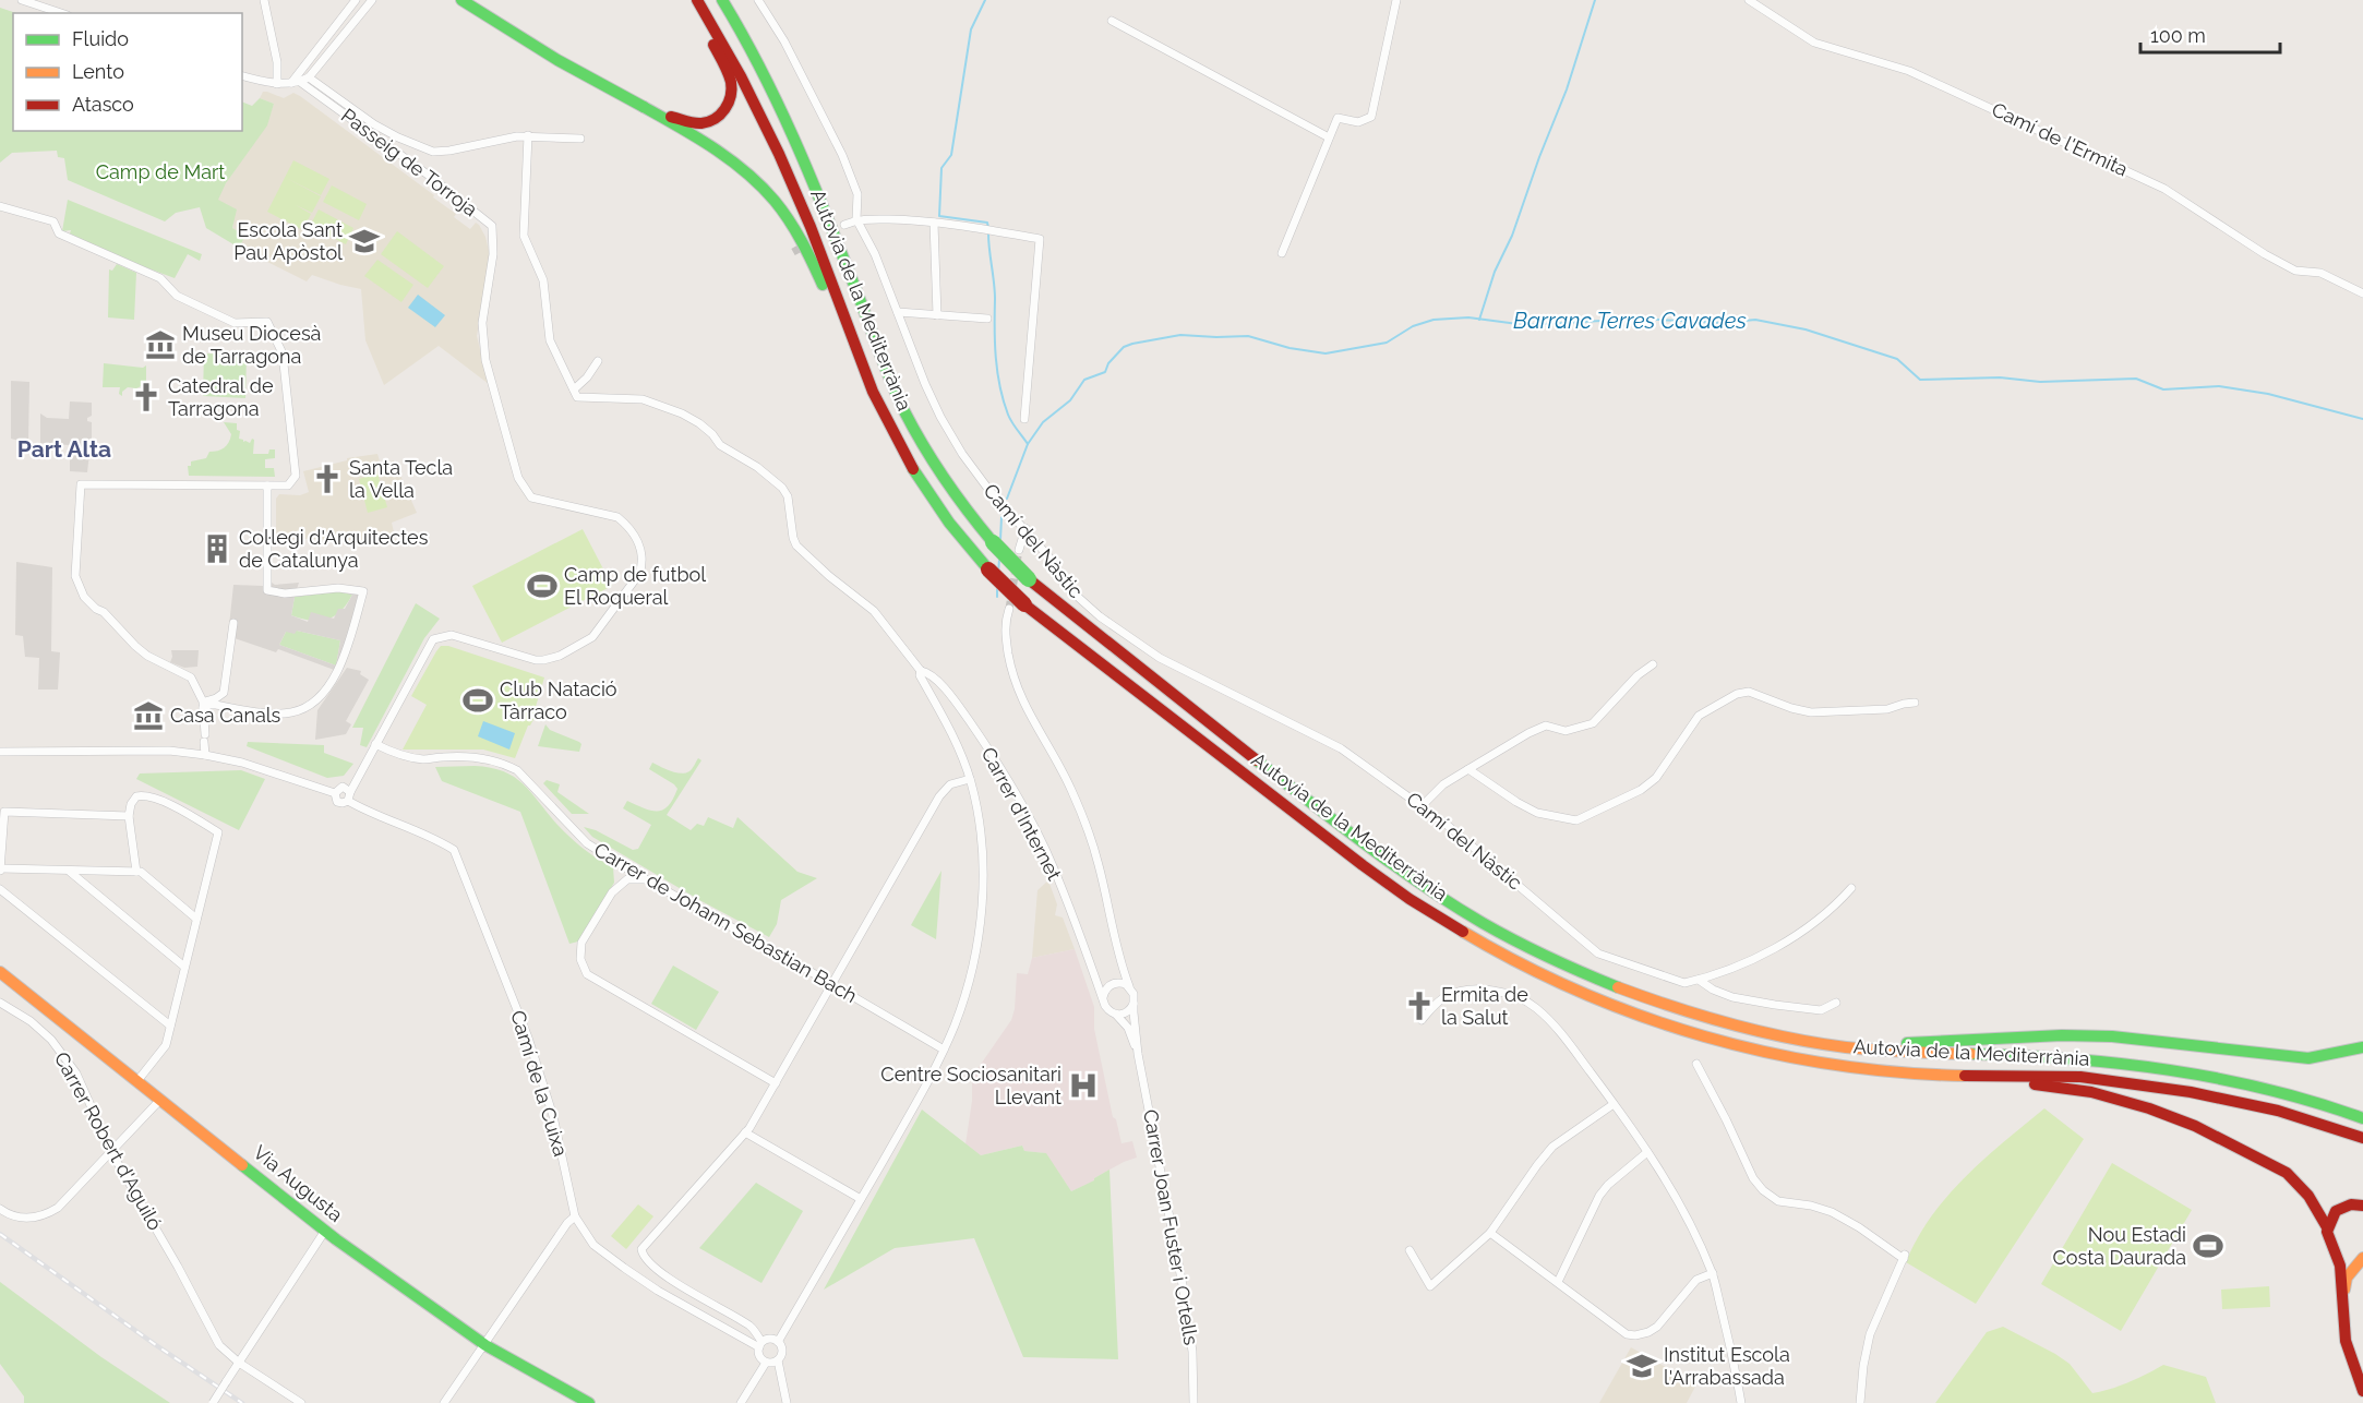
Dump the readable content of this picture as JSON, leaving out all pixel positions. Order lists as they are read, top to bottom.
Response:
{
  "streets": {
    "main road": ["Autovia de la Mediterrània", "Via Augusta"],
    "street": [
      "Camí de l'Ermita",
      "Passeig de Torroja",
      "Camí del Nàstic",
      "Carrer d'Internet",
      "Carrer de Johann Sebastian Bach",
      "Camí de la Cuixa",
      "Carrer Robert d'Aguiló",
      "Carrer Joan Fuster i Ortells"
    ]
  },
  "crossings": [
    ["Passeig de Torroja", "Carrer de Johann Sebastian Bach"],
    ["Passeig de Torroja", "Camí de la Cuixa"],
    ["Carrer d'Internet", "Carrer Joan Fuster i Ortells"]
  ],
  "districts": ["Part Alta"],
  "water": ["Barranc Terres Cavades"],
  "parks": ["Camp de Mart"],
  "places": {
    "school or university": ["Escola Sant Pau Apòstol", "Institut Escola l'Arrabassada"],
    "museum": ["Museu Diocesà de Tarragona", "Casa Canals"],
    "church": ["Catedral de Tarragona", "Santa Tecla la Vella", "Ermita de la Salut"],
    "building": ["Col·legi d'Arquitectes de Catalunya"],
    "sports": ["Camp de futbol El Roqueral", "Club Natació Tàrraco", "Nou Estadi Costa Daurada"],
    "hospital": ["Centre Sociosanitari Llevant"]
  },
  "legend": ["Fluido", "Lento", "Atasco"],
  "scale_bar": "100 m"
}
